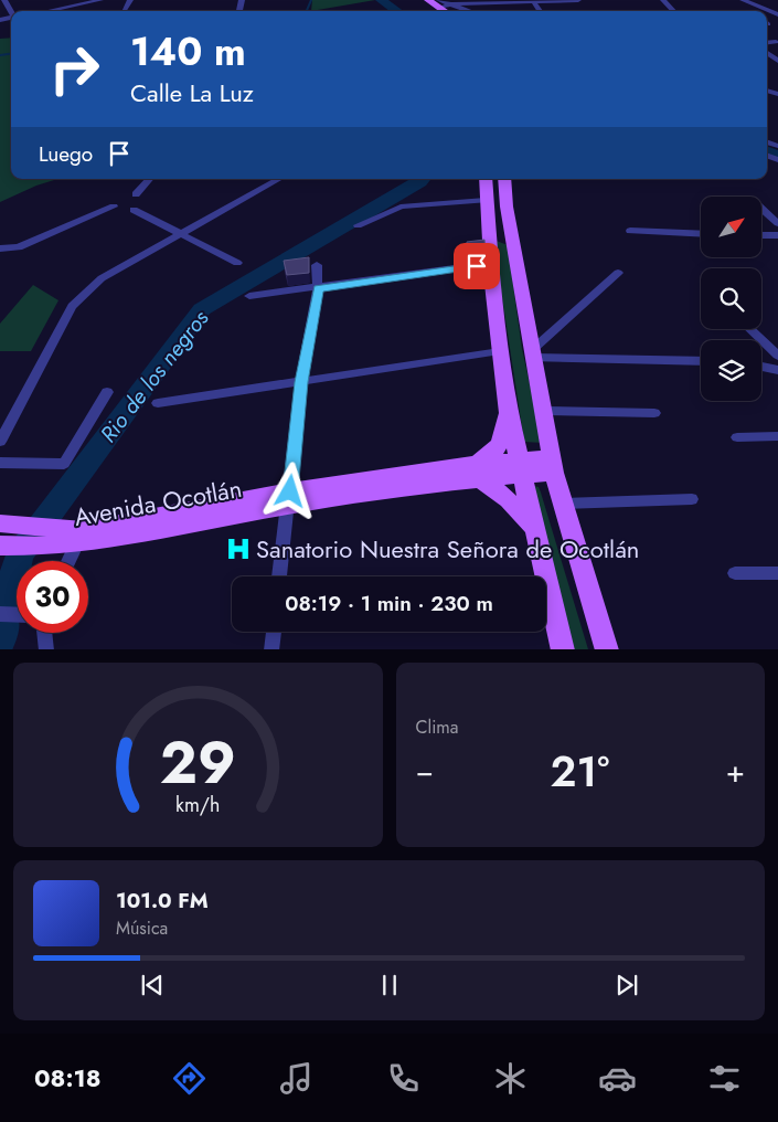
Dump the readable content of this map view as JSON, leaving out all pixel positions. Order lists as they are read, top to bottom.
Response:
{
  "streets": {
    "main road": ["Avenida Ocotlán"]
  },
  "water": ["Rio de los negros"],
  "places": {
    "hospital": ["Sanatorio Nuestra Señora de Ocotlán"]
  },
  "north": "top right",
  "page": {
    "turn": ["140 m", "Calle La Luz"],
    "then": "Luego",
    "limit": "30",
    "trip": "08:19 · 1 min · 230 m",
    "tile": "Clima",
    "heat": ["−", "21°", "+"],
    "song": ["101.0 FM", "Música"],
    "tabs": "08:18",
    "gauge": ["29", "km/h"]
  }
}
